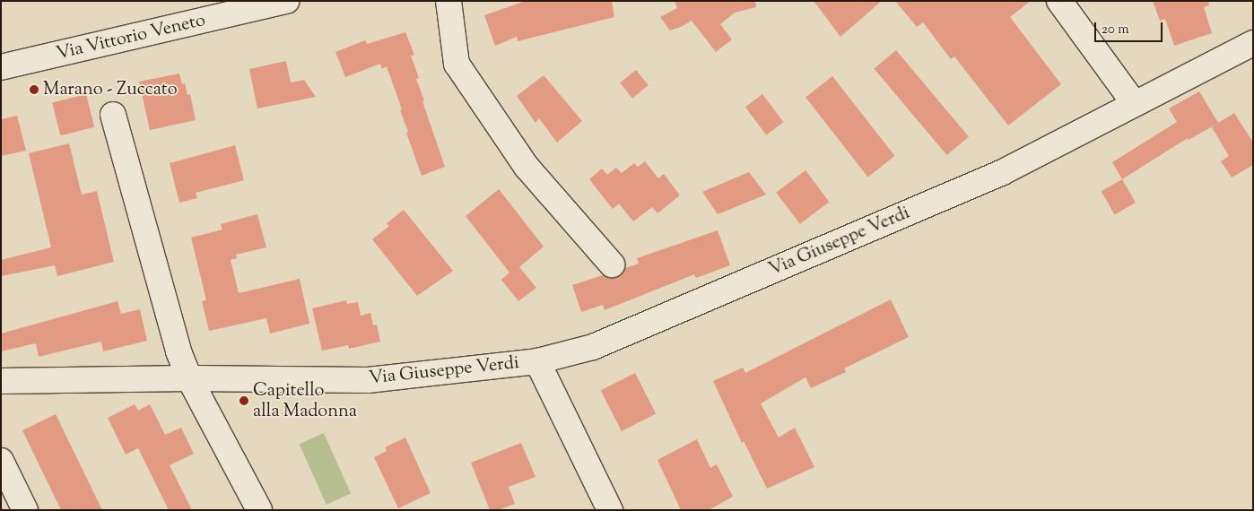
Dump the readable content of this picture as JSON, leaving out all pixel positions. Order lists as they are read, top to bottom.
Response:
{
  "streets": {
    "street": ["Via Vittorio Veneto", "Via Giuseppe Verdi"]
  },
  "places": ["Marano - Zuccato", "Capitello alla Madonna"],
  "scale_bar": "20 m"
}
